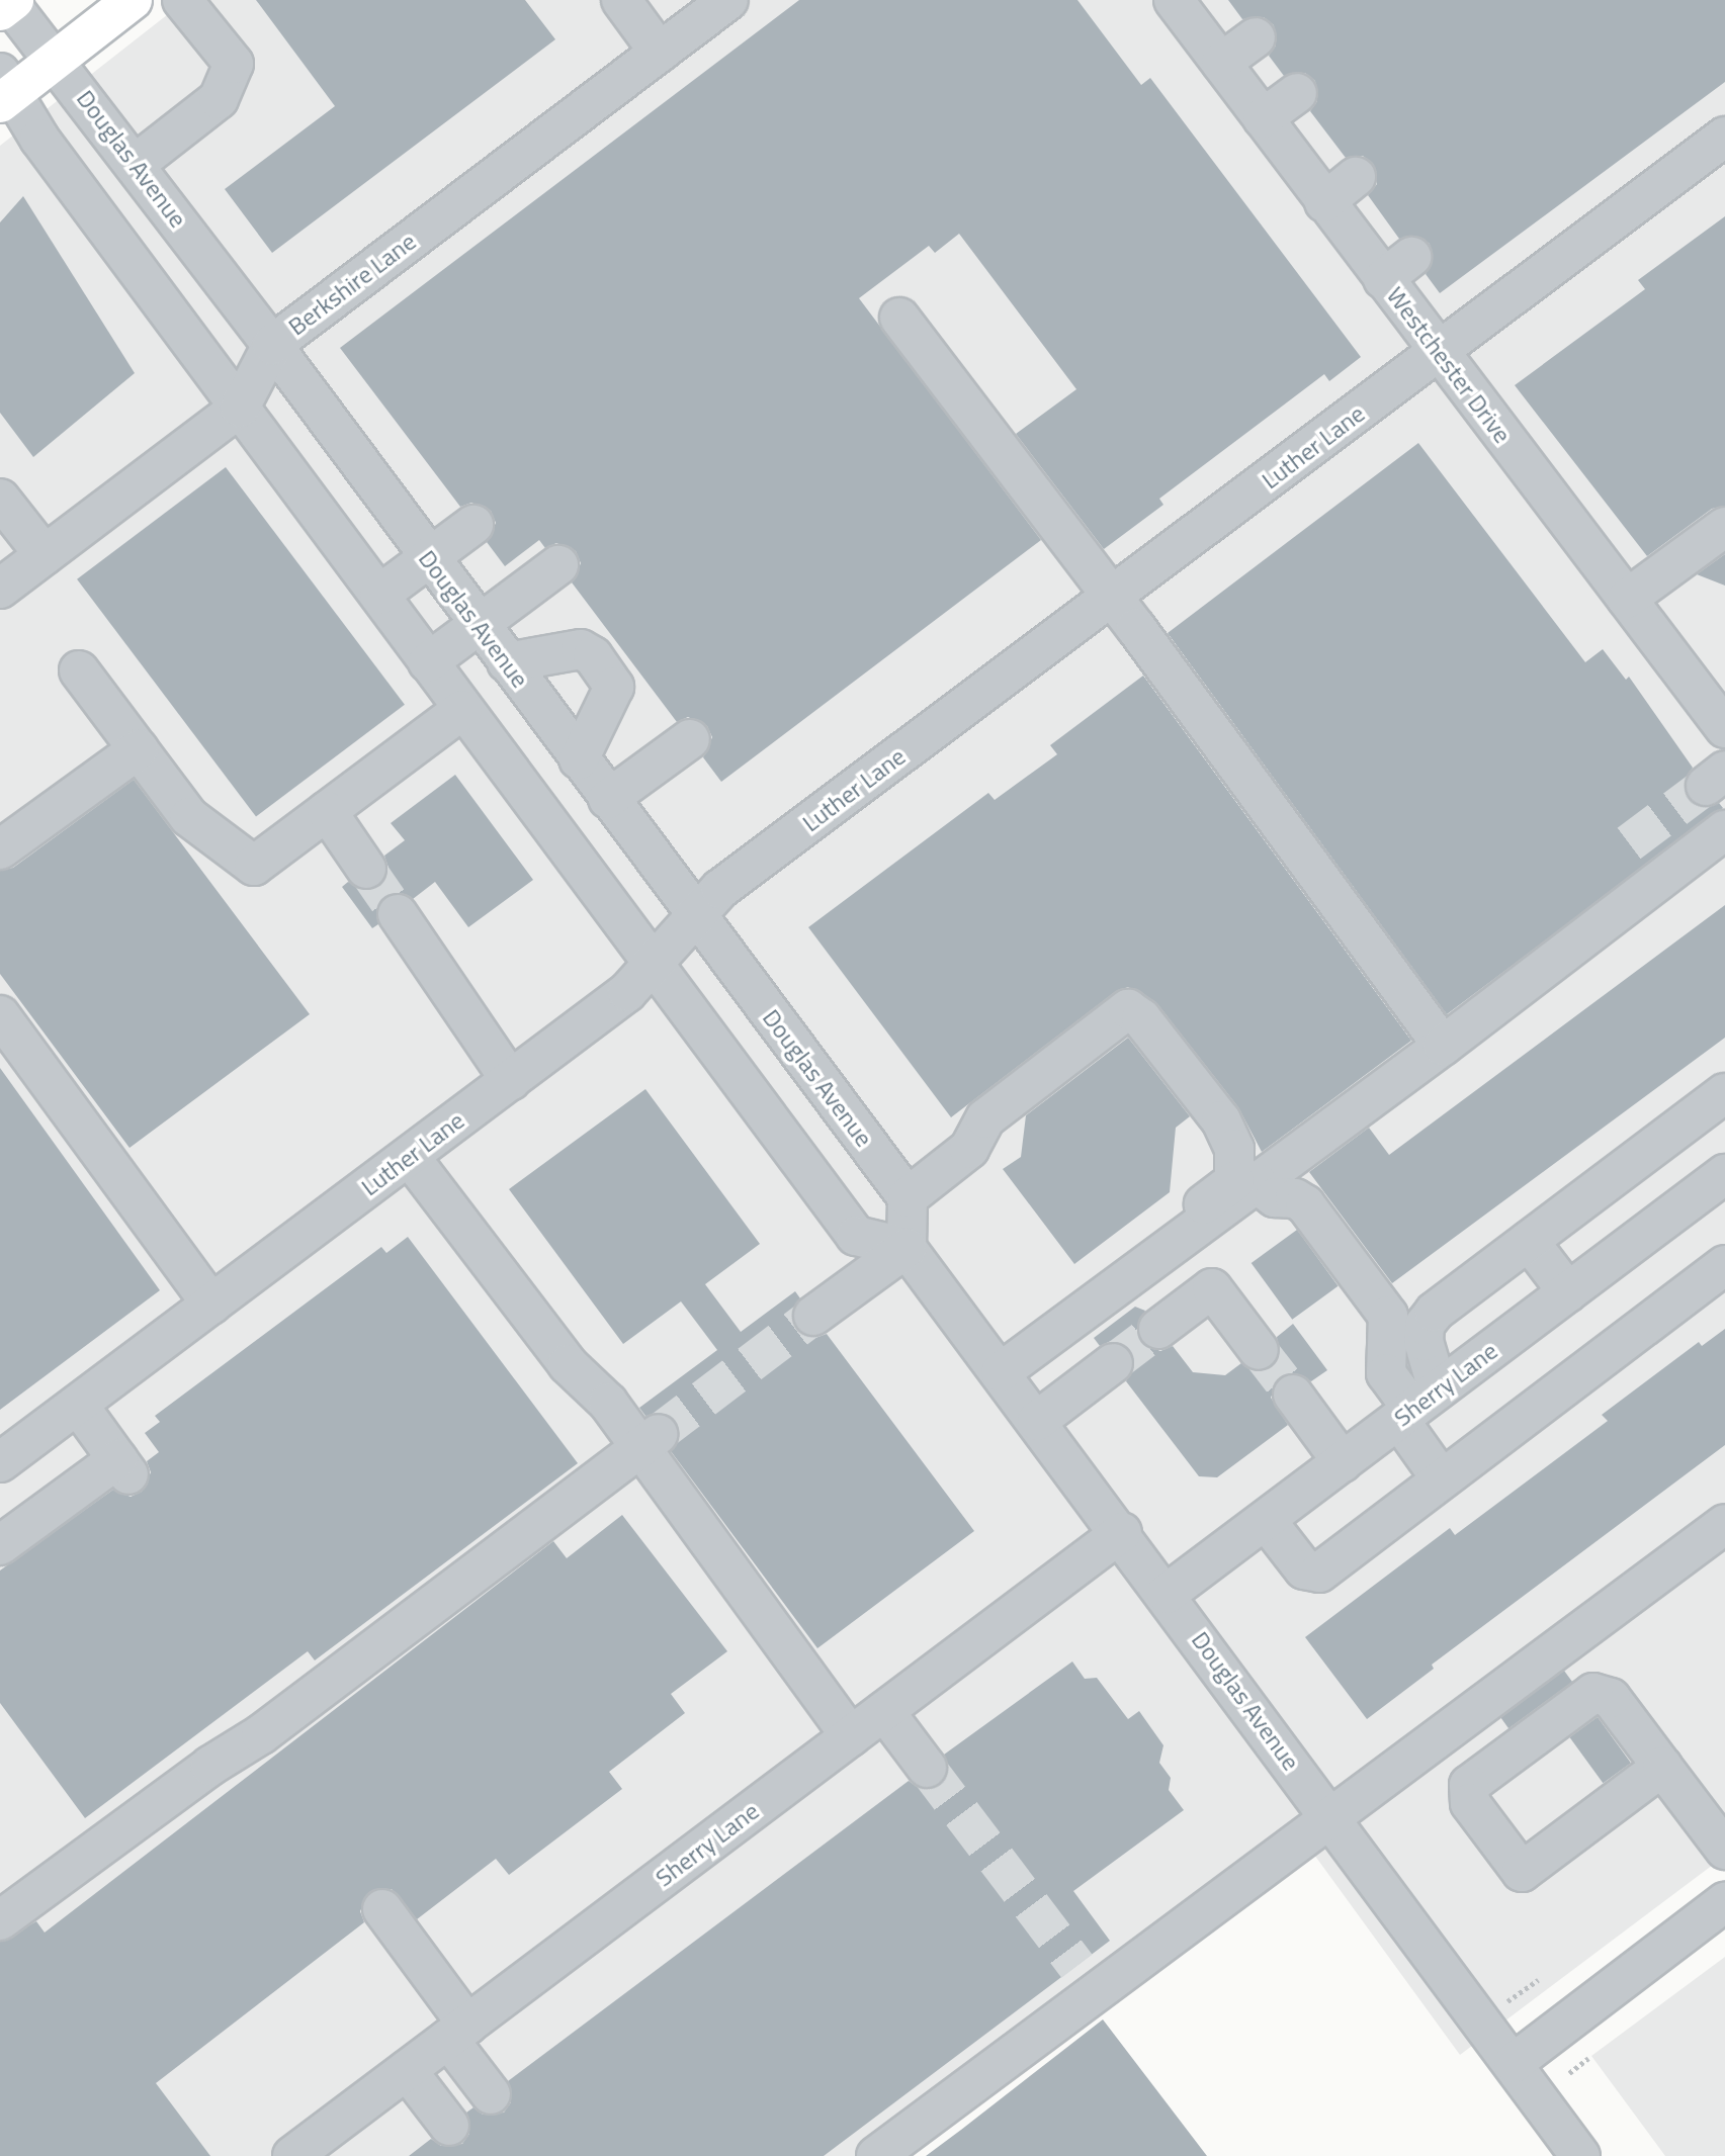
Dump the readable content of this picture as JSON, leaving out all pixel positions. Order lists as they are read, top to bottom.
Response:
{
  "streets": {
    "street": [
      "Douglas Avenue",
      "Berkshire Lane",
      "Westchester Drive",
      "Luther Lane",
      "Sherry Lane"
    ]
  },
  "crossings": [
    ["Douglas Avenue", "Berkshire Lane"],
    ["Douglas Avenue", "Luther Lane"],
    ["Douglas Avenue", "Sherry Lane"],
    ["Westchester Drive", "Luther Lane"]
  ]
}
